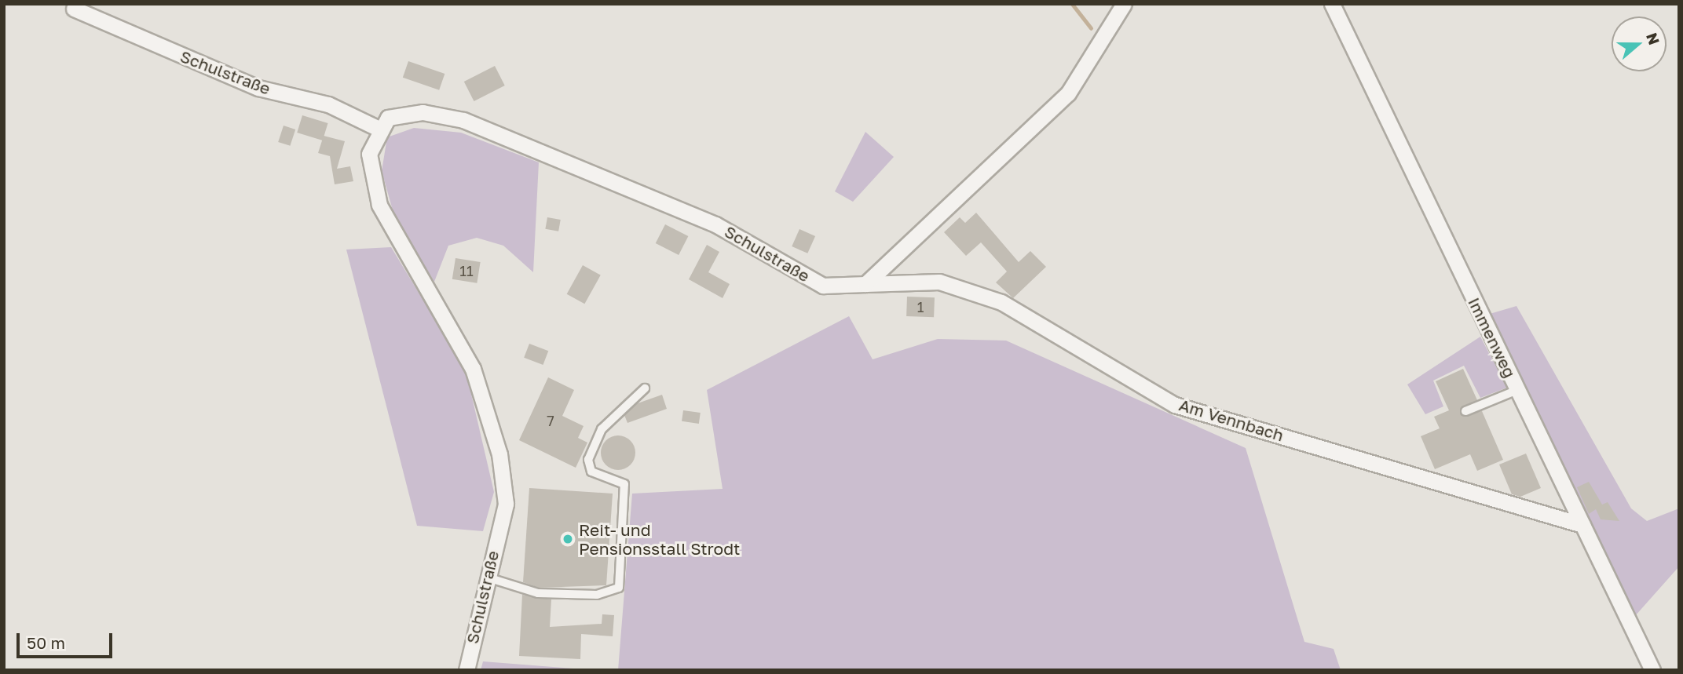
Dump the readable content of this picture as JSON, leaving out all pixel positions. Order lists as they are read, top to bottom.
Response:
{
  "streets": {
    "street": ["Schulstraße", "Immenweg", "Am Vennbach"]
  },
  "crossings": [
    ["Schulstraße", "Am Vennbach"],
    ["Immenweg", "Am Vennbach"]
  ],
  "places": ["Reit- und Pensionsstall Strodt"],
  "house_numbers": ["11", "1", "7"],
  "scale_bar": "50 m",
  "north": "right"
}
